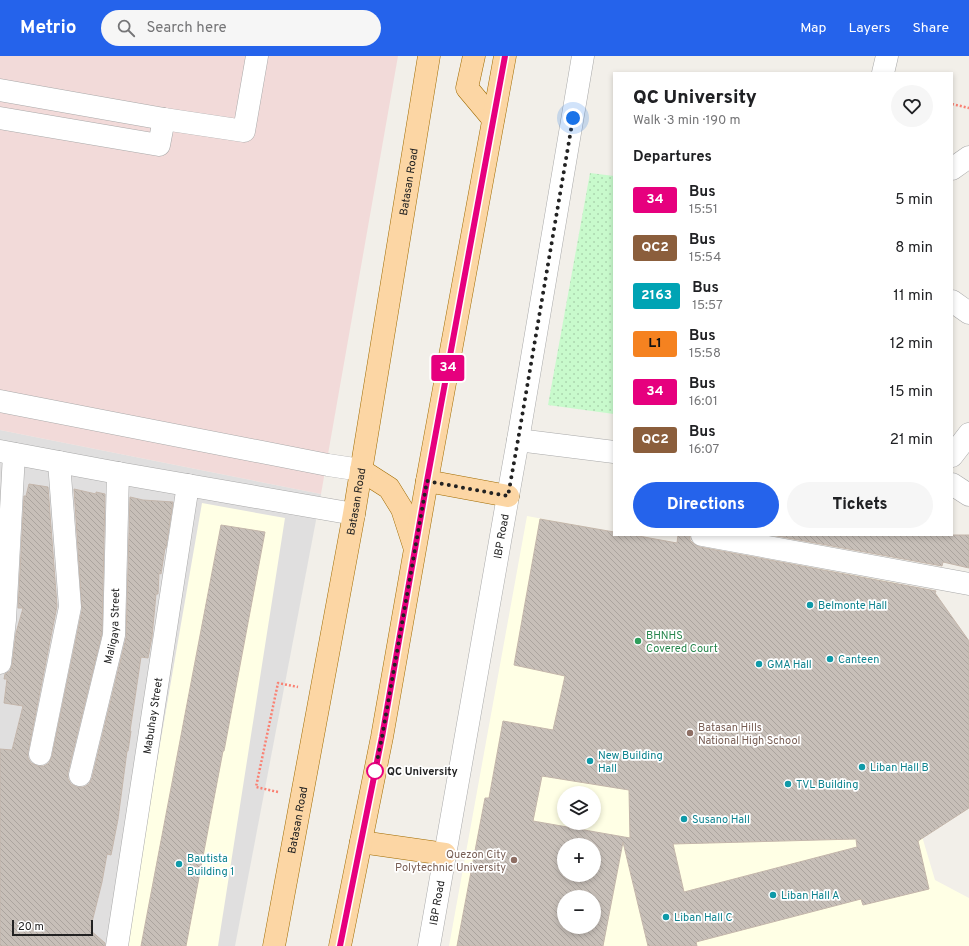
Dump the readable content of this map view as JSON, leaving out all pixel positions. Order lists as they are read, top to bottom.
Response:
{
  "streets": {
    "main road": ["Batasan Road"],
    "street": ["IBP Road", "Maligaya Street", "Mabuhay Street"]
  },
  "places": [
    "Belmonte Hall",
    "BHNHS Covered Court",
    "Canteen",
    "GMA Hall",
    "Batasan Hills National High School",
    "New Building Hall",
    "Liban Hall B",
    "QC University",
    "TVL Building",
    "Susano Hall",
    "Quezon City Polytechnic University",
    "Bautista Building 1",
    "Liban Hall A",
    "Liban Hall C"
  ],
  "lines": ["bus line 34"],
  "scale_bar": "20 m",
  "page": {
    "header": "Metrio",
    "search": "Search here",
    "nav": ["Map", "Layers", "Share"],
    "on_map": "34",
    "heading": [
      ["QC University", "Walk · 3 min · 190 m"],
      "Departures"
    ],
    "list": [
      {
        "mark": "34",
        "name": "Bus",
        "note": "15:51",
        "value": "5 min"
      },
      {
        "mark": "QC2",
        "name": "Bus",
        "note": "15:54",
        "value": "8 min"
      },
      {
        "mark": "2163",
        "name": "Bus",
        "note": "15:57",
        "value": "11 min"
      },
      {
        "mark": "L1",
        "name": "Bus",
        "note": "15:58",
        "value": "12 min"
      },
      {
        "mark": "34",
        "name": "Bus",
        "note": "16:01",
        "value": "15 min"
      },
      {
        "mark": "QC2",
        "name": "Bus",
        "note": "16:07",
        "value": "21 min"
      }
    ],
    "buttons": ["Directions", "Tickets"],
    "map_buttons": ["+", "−"],
    "scale": "20 m"
  }
}
